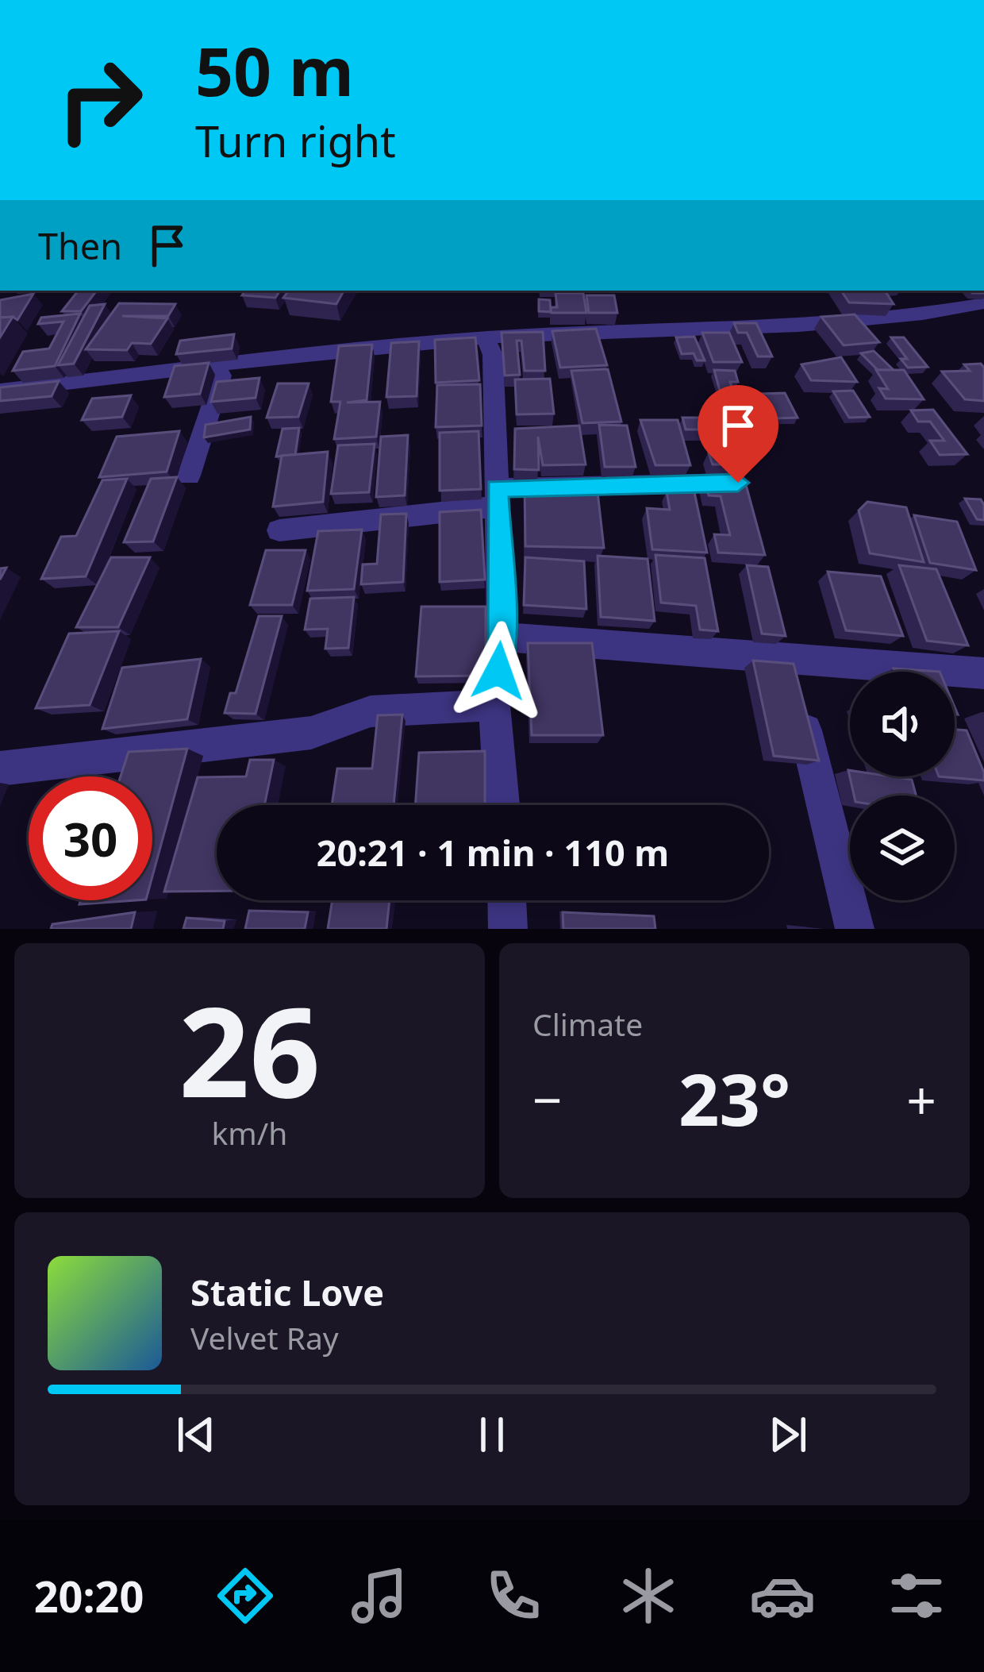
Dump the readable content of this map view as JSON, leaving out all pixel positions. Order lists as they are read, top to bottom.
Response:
{
  "page": {
    "turn": ["50 m", "Turn right"],
    "then": "Then",
    "limit": "30",
    "trip": "20:21 · 1 min · 110 m",
    "tile": [
      ["26", "km/h"],
      "Climate"
    ],
    "heat": ["−", "23°", "+"],
    "song": ["Static Love", "Velvet Ray"],
    "tabs": "20:20"
  }
}
